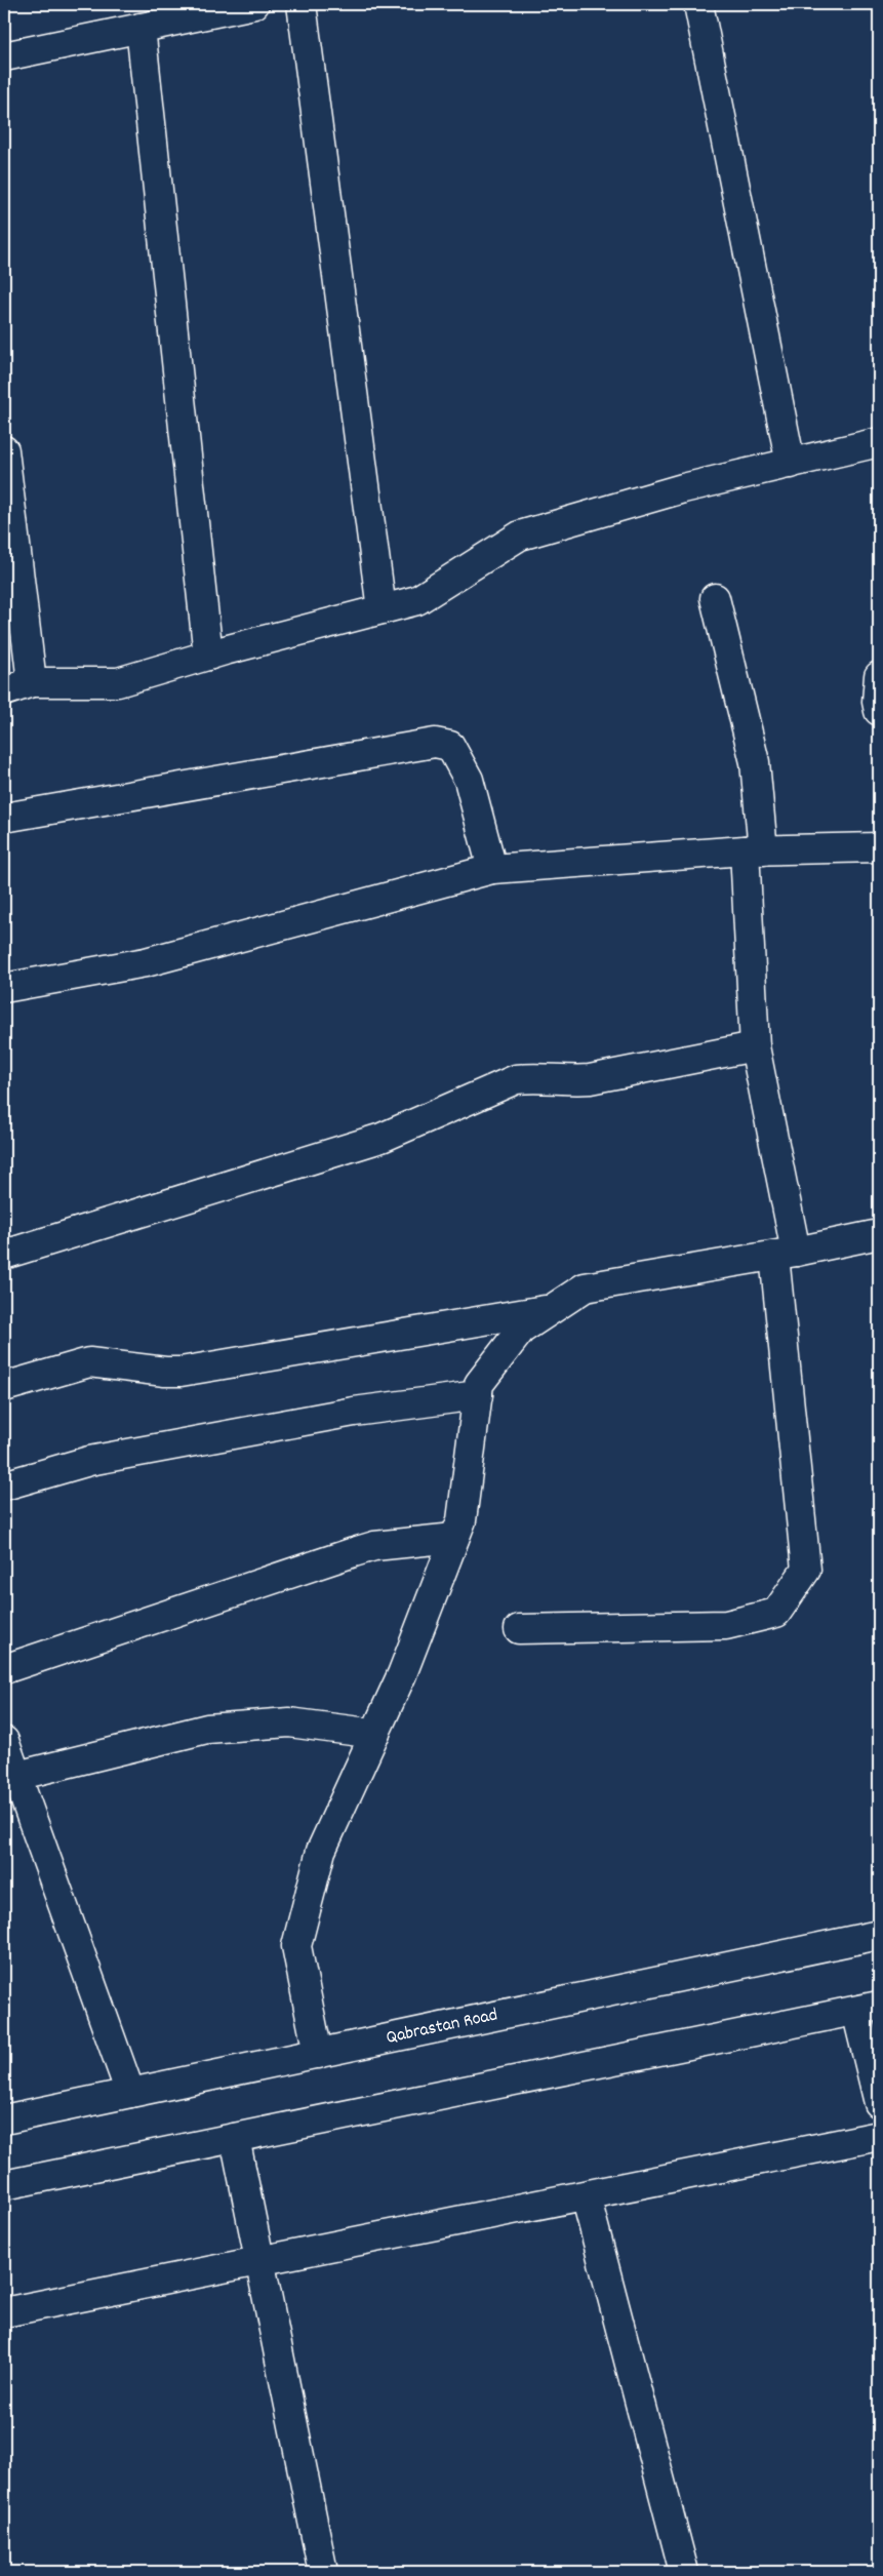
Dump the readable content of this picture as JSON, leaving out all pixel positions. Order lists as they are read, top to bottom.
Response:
{
  "streets": {
    "street": ["Qabrastan Road"]
  }
}
